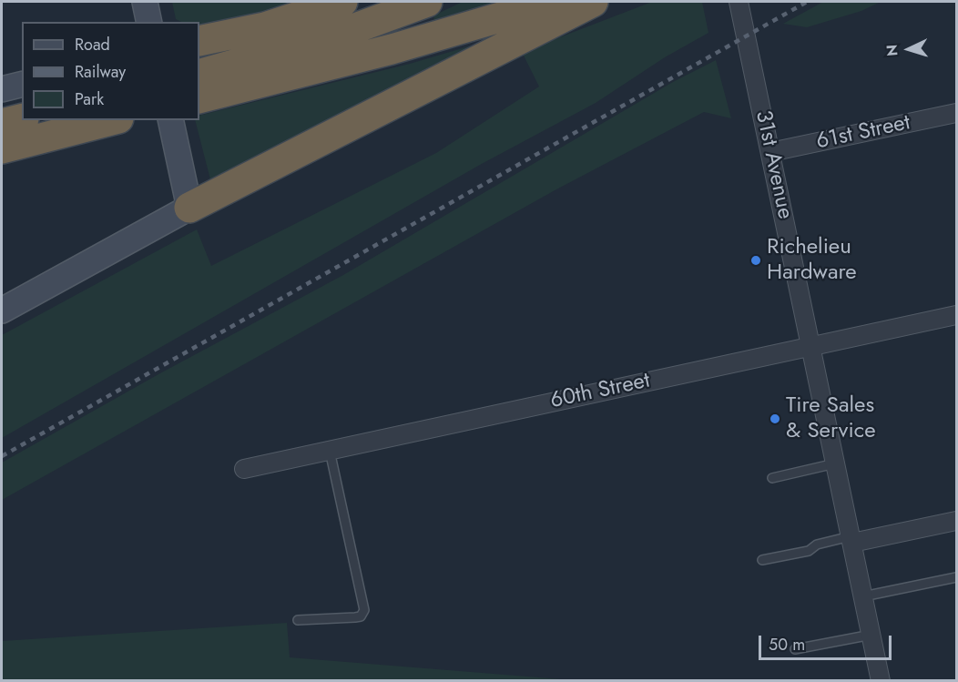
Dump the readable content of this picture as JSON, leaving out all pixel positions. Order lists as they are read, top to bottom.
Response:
{
  "streets": {
    "street": ["61st Street", "31st Avenue", "60th Street"]
  },
  "crossings": [
    ["61st Street", "31st Avenue"],
    ["31st Avenue", "60th Street"]
  ],
  "places": ["Richelieu Hardware", "Tire Sales & Service"],
  "legend": ["Road", "Railway", "Park"],
  "scale_bar": "50 m",
  "north": "left"
}
